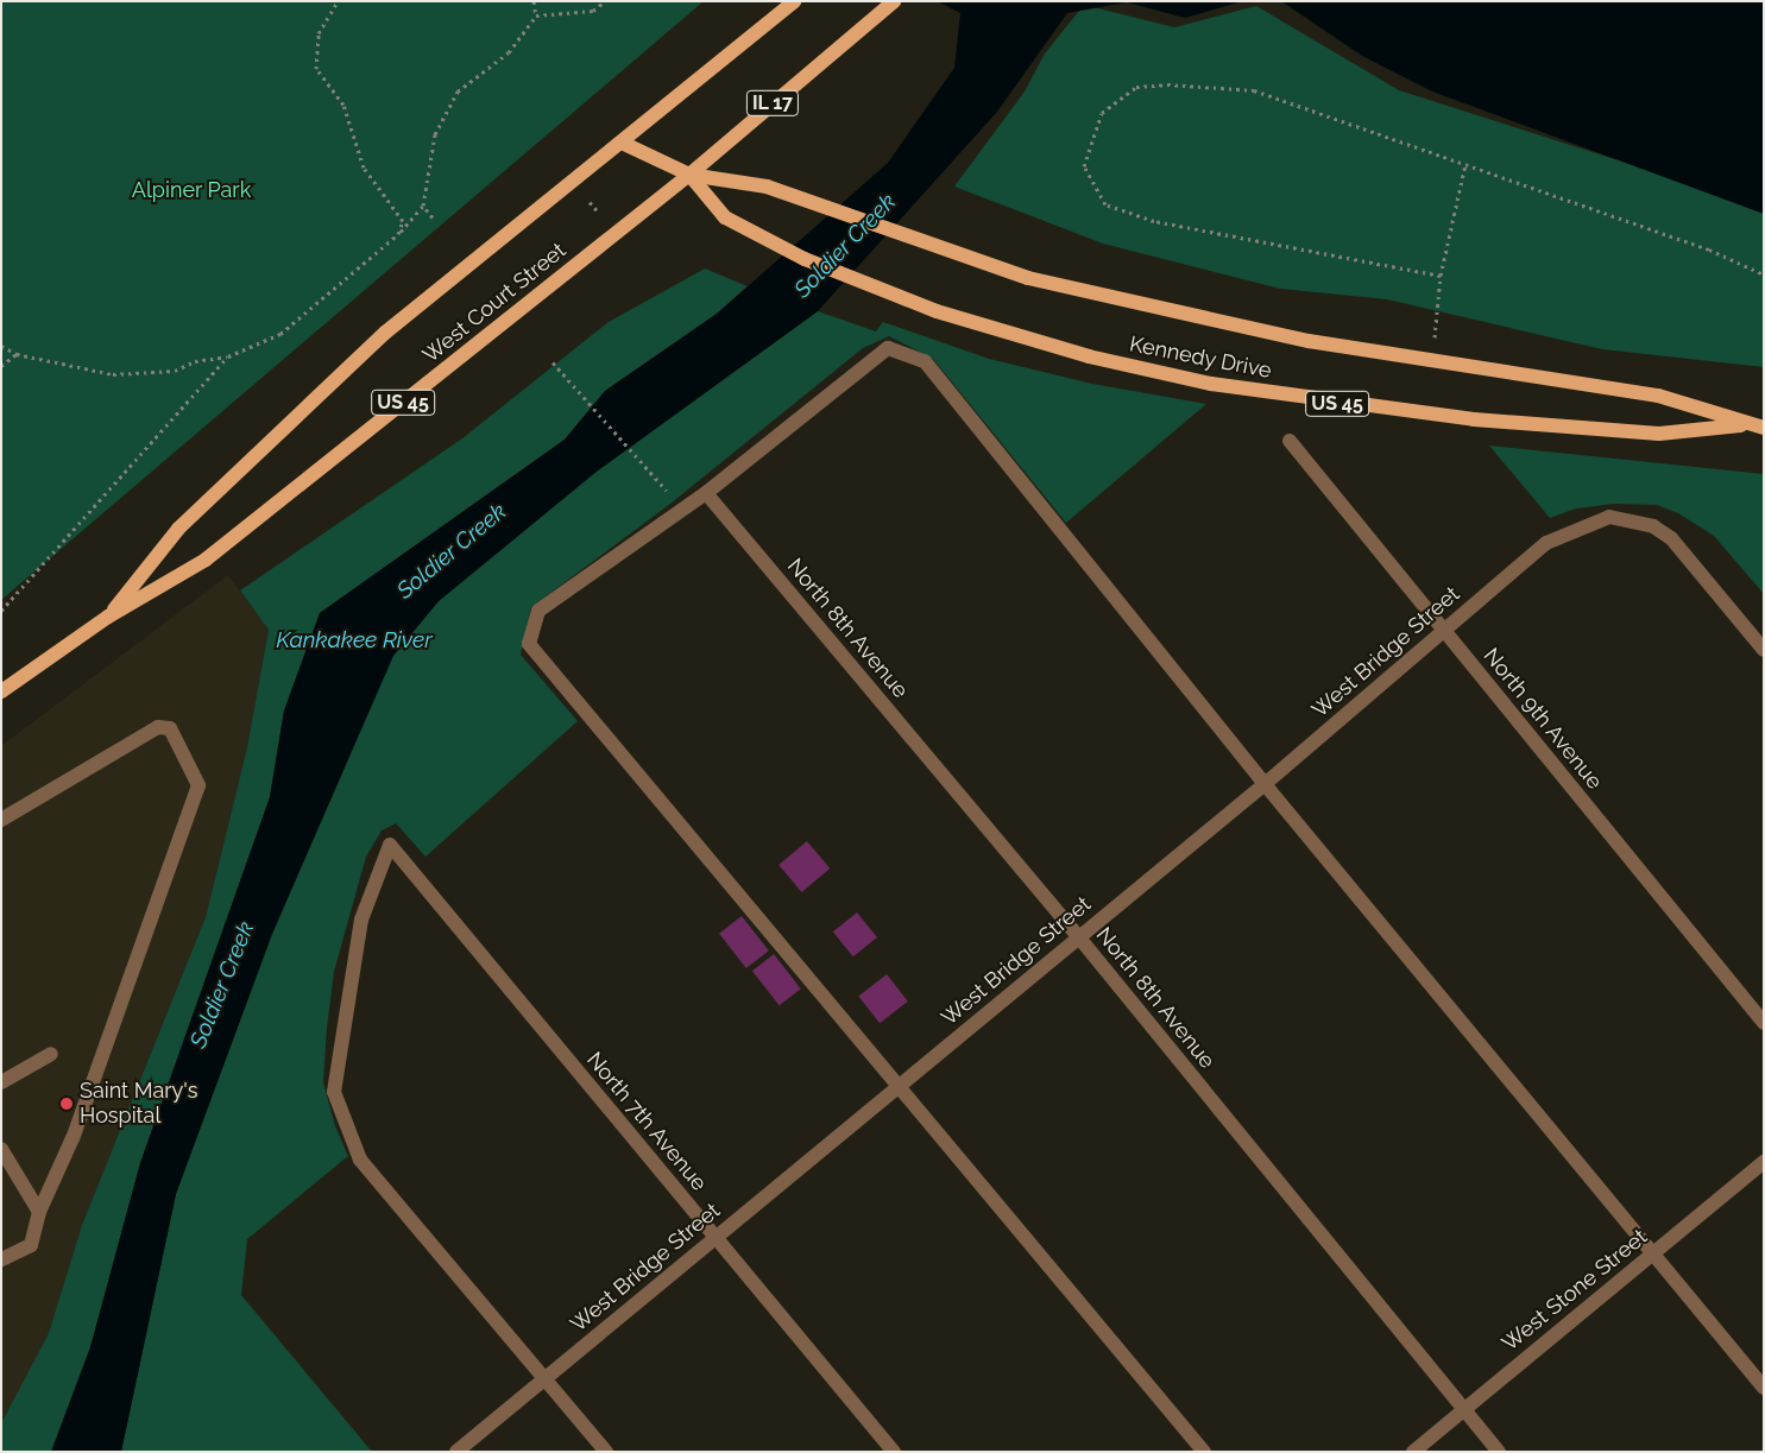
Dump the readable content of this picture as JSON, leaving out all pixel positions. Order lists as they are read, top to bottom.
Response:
{
  "streets": {
    "main road": [
      "IL 17",
      "West Court Street",
      "Kennedy Drive",
      "US 45"
    ],
    "street": [
      "North 8th Avenue",
      "West Bridge Street",
      "North 9th Avenue",
      "North 7th Avenue",
      "West Stone Street"
    ]
  },
  "crossings": [
    ["West Court Street", "Kennedy Drive"],
    ["North 8th Avenue", "West Bridge Street"],
    ["North 8th Avenue", "West Stone Street"],
    ["West Bridge Street", "North 9th Avenue"],
    ["West Bridge Street", "North 7th Avenue"]
  ],
  "water": ["Soldier Creek", "Kankakee River"],
  "parks": ["Alpiner Park"],
  "places": ["Saint Mary's Hospital"]
}
